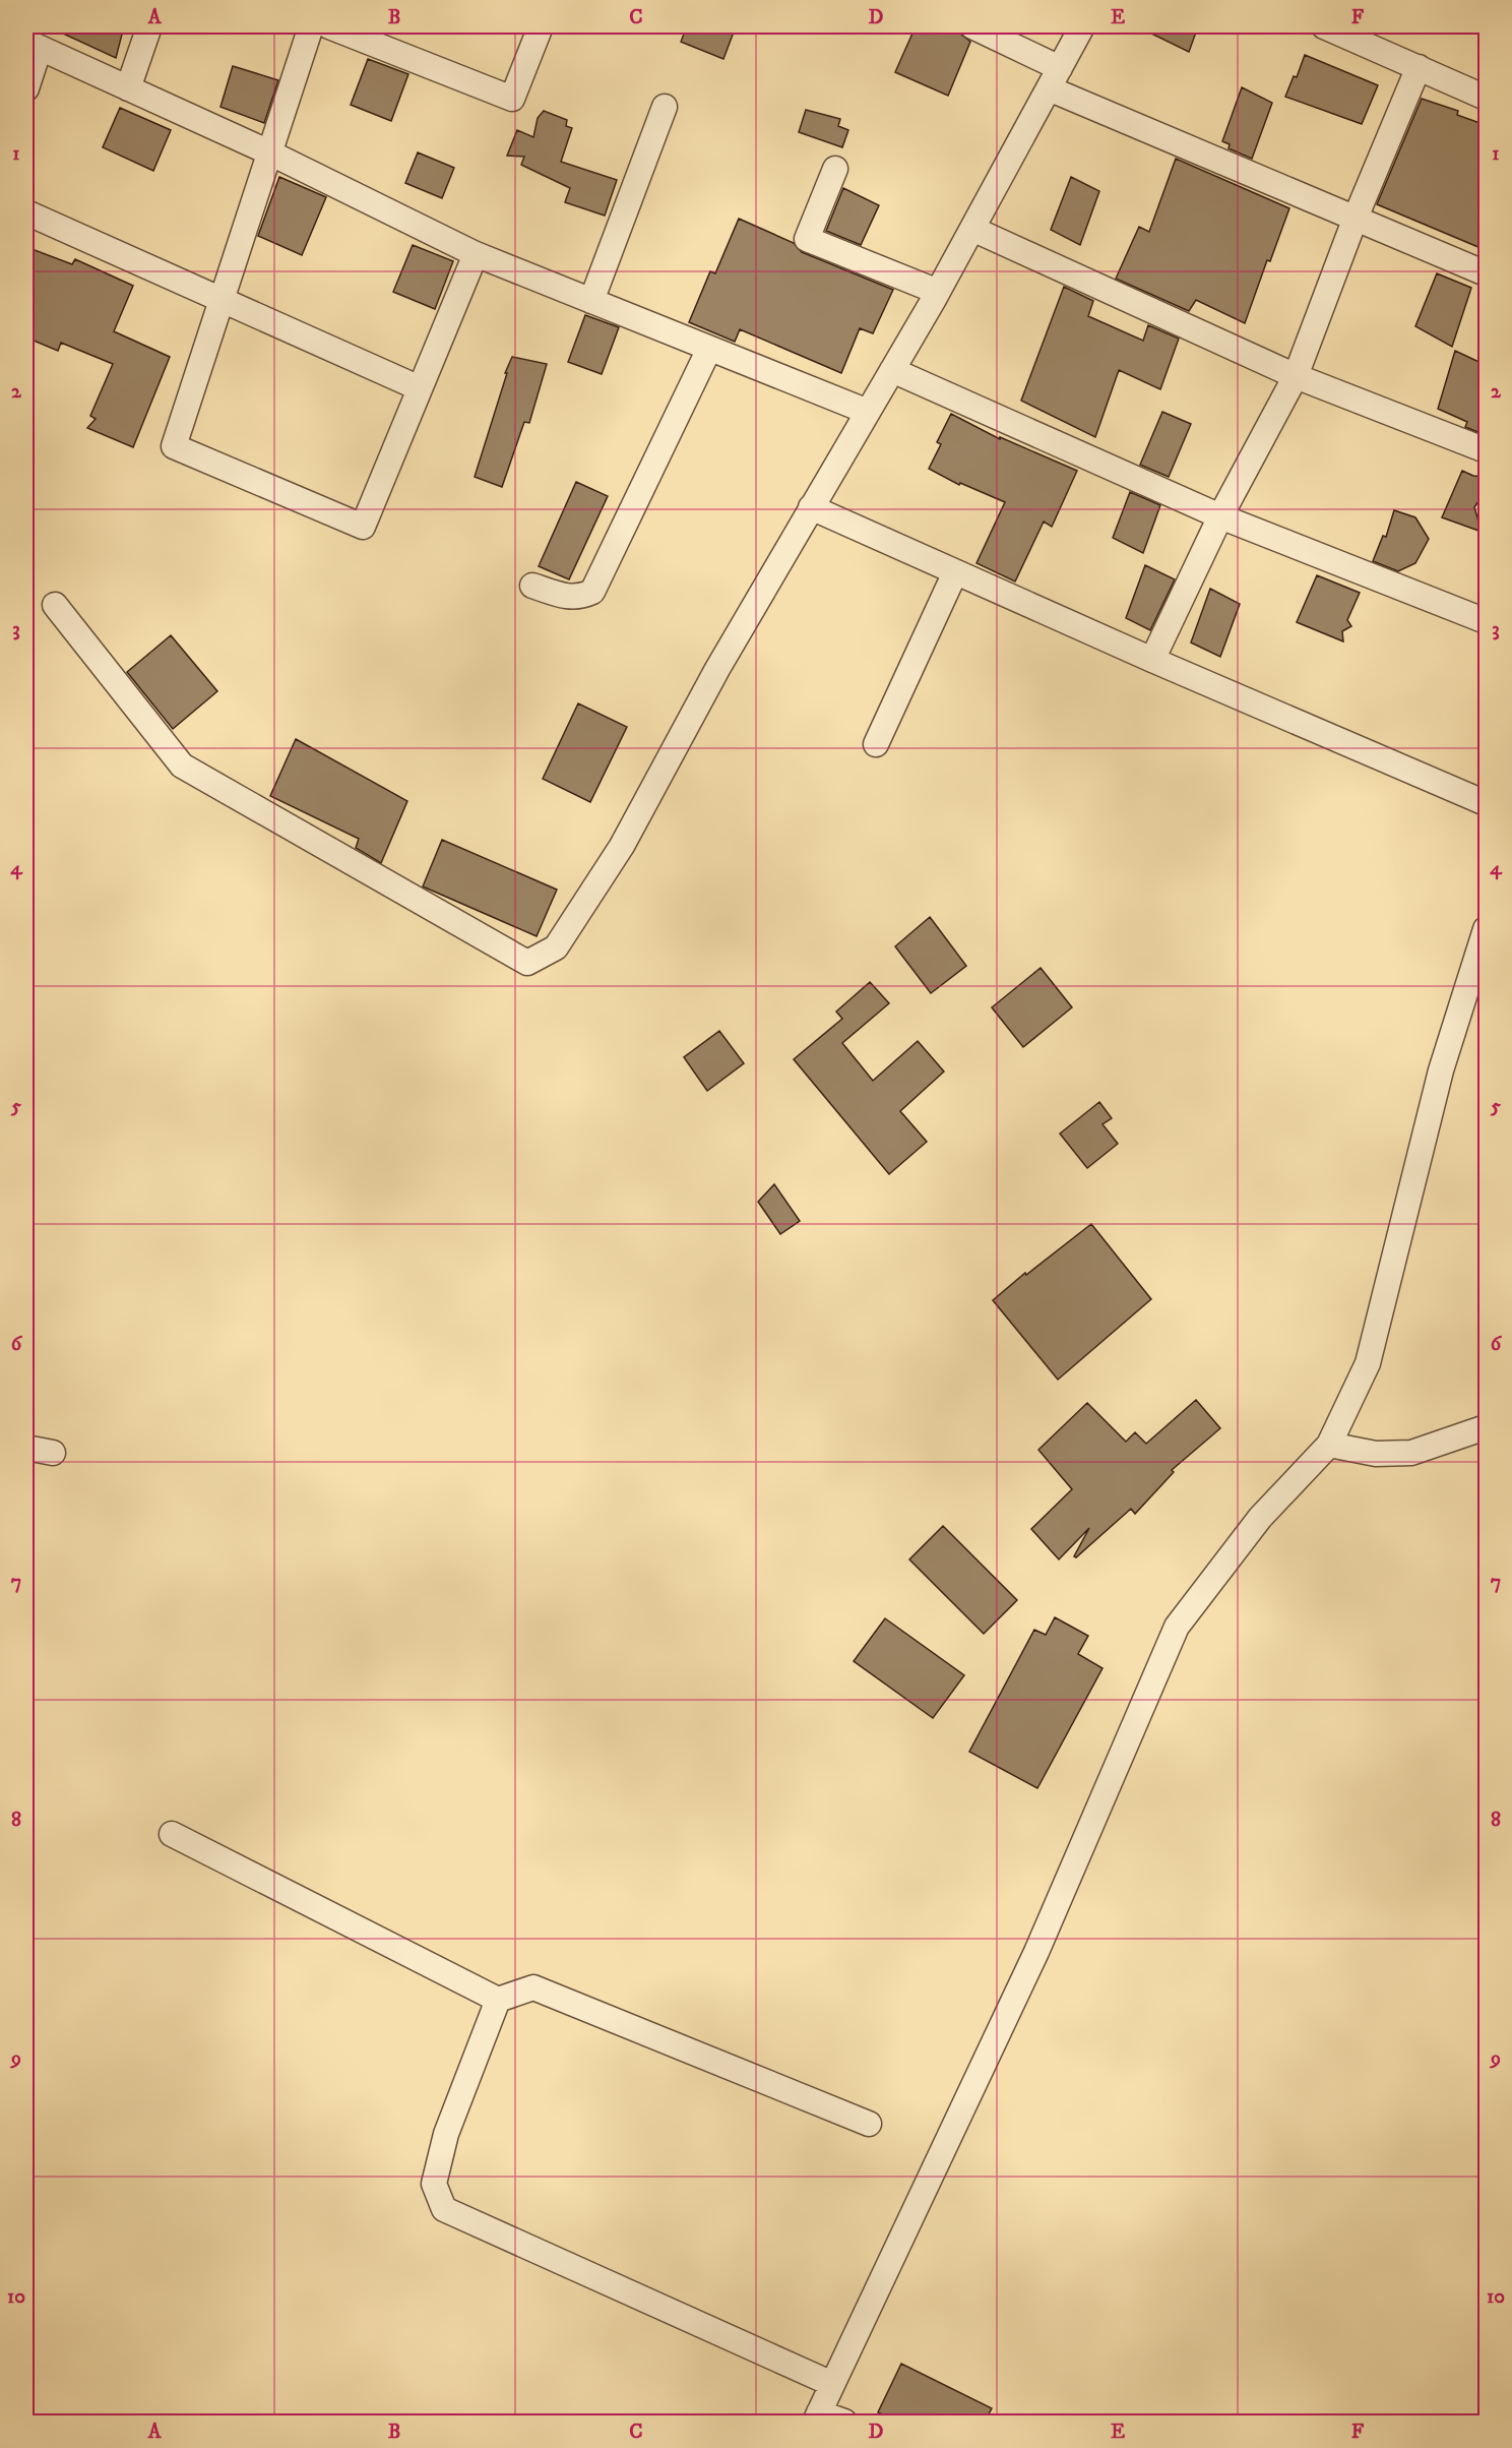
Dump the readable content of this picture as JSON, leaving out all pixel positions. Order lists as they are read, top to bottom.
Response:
{
  "grid": {
    "columns": [
      "A",
      "B",
      "C",
      "D",
      "E",
      "F"
    ],
    "rows": [
      "1",
      "2",
      "3",
      "4",
      "5",
      "6",
      "7",
      "8",
      "9",
      "10"
    ]
  }
}
